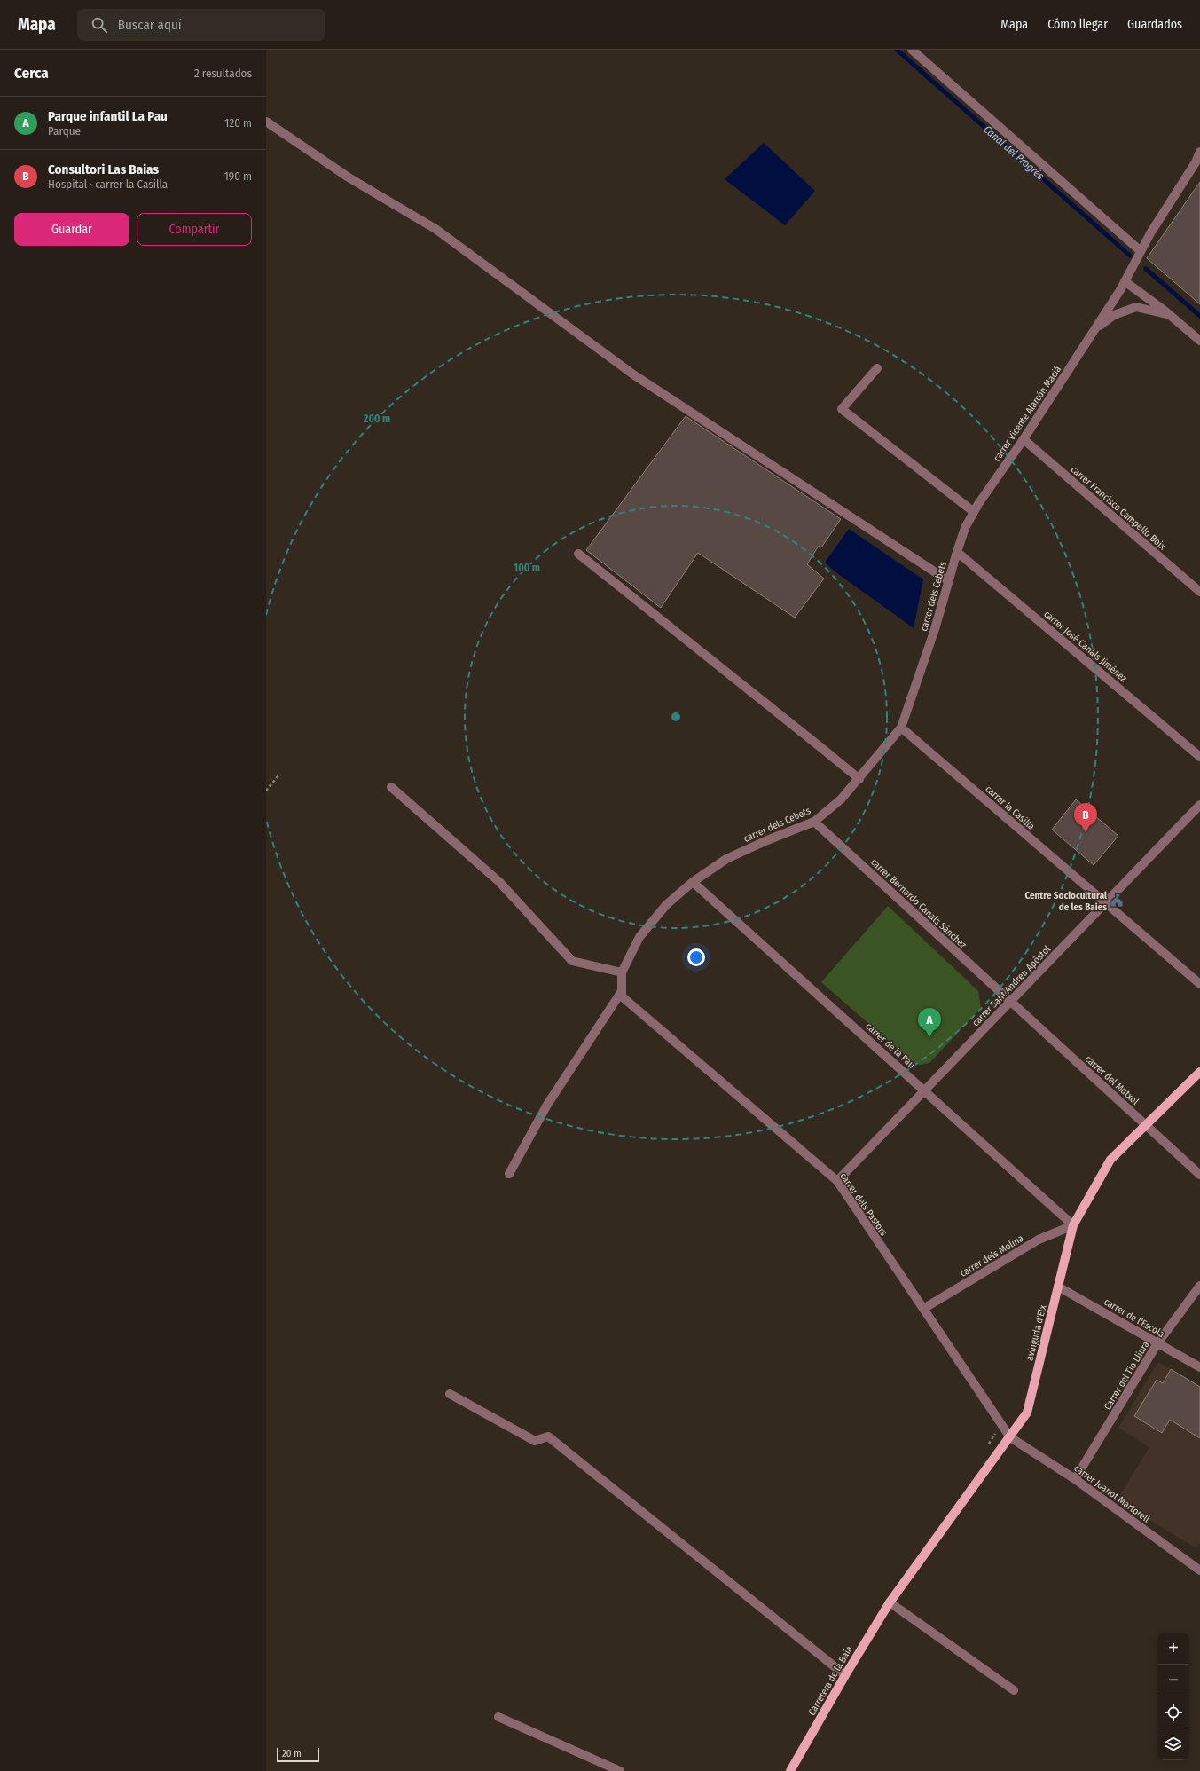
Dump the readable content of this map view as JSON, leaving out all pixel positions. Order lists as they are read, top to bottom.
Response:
{
  "streets": {
    "main road": ["avinguda d'Elx", "Carretera de la Baia"],
    "street": [
      "carrer Vicente Alarcón Maciá",
      "carrer Francisco Campello Boix",
      "carrer dels Cebets",
      "carrer José Canals Jiménez",
      "carrer la Casilla",
      "carrer Bernardo Canals Sánchez",
      "carrer Sant Andreu Apòstol",
      "carrer de la Pau",
      "carrer del Mutxol",
      "carrer dels Pastors",
      "carrer dels Molina",
      "carrer de l'Escola",
      "Carrer del Tio Lliura",
      "carrer Joanot Martorell"
    ]
  },
  "crossings": [
    ["carrer Vicente Alarcón Maciá", "carrer Francisco Campello Boix"],
    ["carrer Vicente Alarcón Maciá", "carrer dels Cebets"],
    ["carrer Vicente Alarcón Maciá", "carrer José Canals Jiménez"],
    ["carrer dels Cebets", "carrer José Canals Jiménez"],
    ["carrer dels Cebets", "carrer la Casilla"],
    ["carrer dels Cebets", "carrer Bernardo Canals Sánchez"],
    ["carrer dels Cebets", "carrer de la Pau"],
    ["carrer dels Cebets", "carrer dels Pastors"],
    ["carrer la Casilla", "carrer Sant Andreu Apòstol"],
    ["carrer Bernardo Canals Sánchez", "carrer Sant Andreu Apòstol"],
    ["carrer Bernardo Canals Sánchez", "carrer del Mutxol"],
    ["carrer Sant Andreu Apòstol", "carrer de la Pau"],
    ["carrer Sant Andreu Apòstol", "carrer del Mutxol"],
    ["carrer Sant Andreu Apòstol", "carrer dels Pastors"],
    ["carrer de la Pau", "carrer dels Molina"],
    ["carrer de la Pau", "avinguda d'Elx"],
    ["carrer del Mutxol", "avinguda d'Elx"],
    ["carrer dels Pastors", "carrer dels Molina"],
    ["carrer dels Pastors", "avinguda d'Elx"],
    ["carrer dels Pastors", "carrer Joanot Martorell"],
    ["carrer dels Molina", "avinguda d'Elx"],
    ["carrer de l'Escola", "avinguda d'Elx"],
    ["carrer de l'Escola", "Carrer del Tio Lliura"],
    ["avinguda d'Elx", "carrer Joanot Martorell"],
    ["avinguda d'Elx", "Carretera de la Baia"],
    ["Carrer del Tio Lliura", "carrer Joanot Martorell"]
  ],
  "water": ["Canal del Progrés"],
  "places": {
    "public building": ["Centre Sociocultural de les Baies"]
  },
  "scale_bar": "20 m",
  "page": {
    "header": "Mapa",
    "search": "Buscar aquí",
    "nav": ["Mapa", "Cómo llegar", "Guardados"],
    "heading": ["Cerca", "2 resultados"],
    "list": [
      {
        "mark": "A",
        "name": "Parque infantil La Pau",
        "note": "Parque",
        "value": "120 m"
      },
      {
        "mark": "B",
        "name": "Consultori Las Baias",
        "note": "Hospital · carrer la Casilla",
        "value": "190 m"
      }
    ],
    "buttons": ["Guardar", "Compartir"],
    "pins": ["B", "A"],
    "map_buttons": ["+", "−"],
    "scale": "20 m"
  },
  "rings": ["200 m", "100 m"]
}
